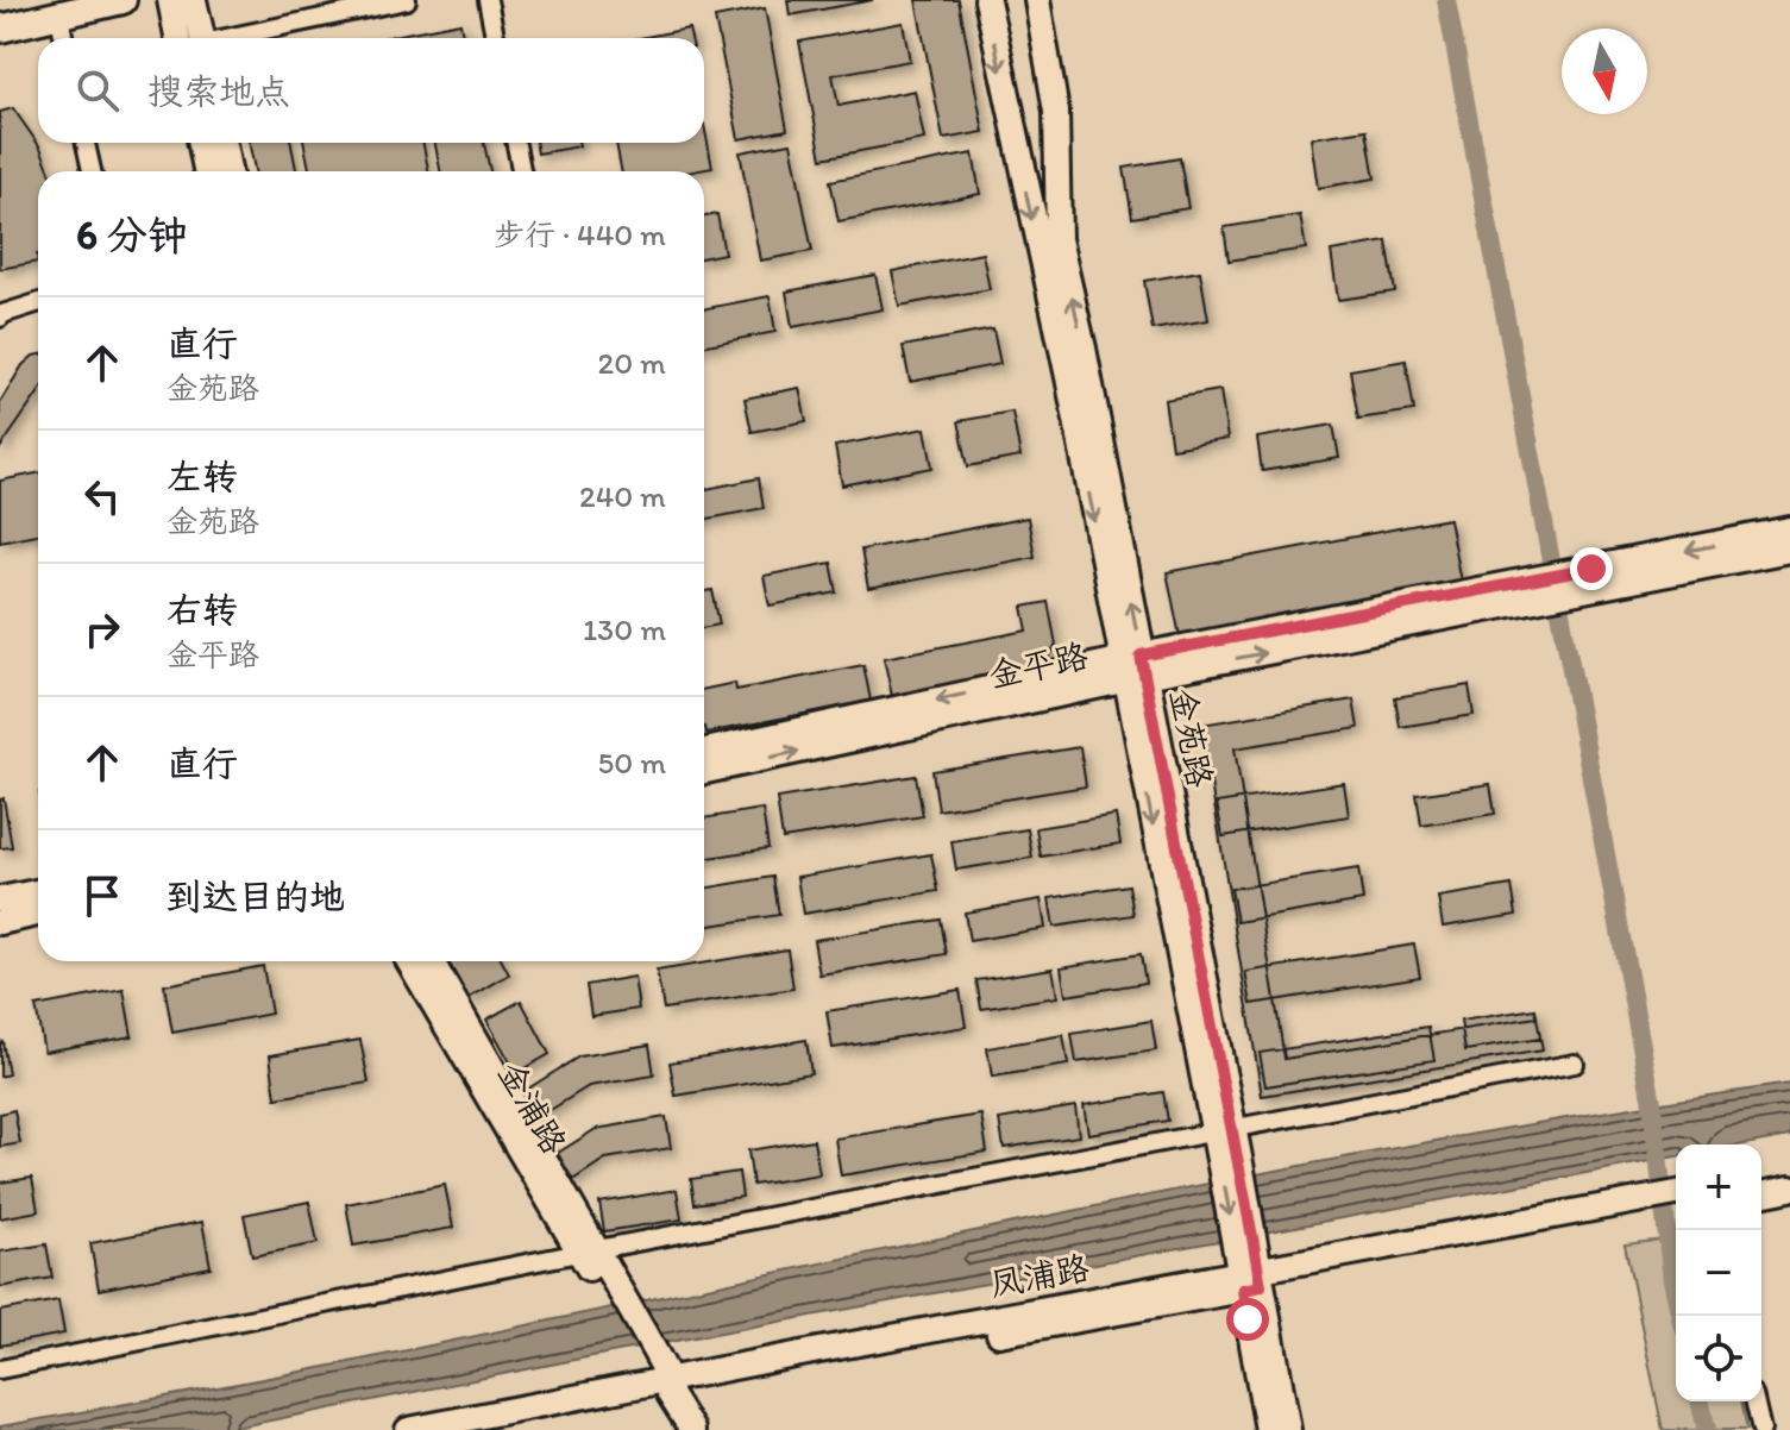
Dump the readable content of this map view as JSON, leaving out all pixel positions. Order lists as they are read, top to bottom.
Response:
{
  "streets": {
    "street": [
      "金平路",
      "金苑路",
      "金浦路",
      "凤浦路"
    ]
  },
  "crossings": [
    ["金平路", "金苑路"],
    ["金浦路", "凤浦路"]
  ],
  "north": "bottom",
  "page": {
    "search": "搜索地点",
    "heading": ["6 分钟", "步行 · 440 m"],
    "list": [
      ["直行", "金苑路", "20 m"],
      ["左转", "金苑路", "240 m"],
      ["右转", "金平路", "130 m"],
      ["直行", "50 m"],
      "到达目的地"
    ],
    "map_buttons": ["+", "−"]
  }
}
